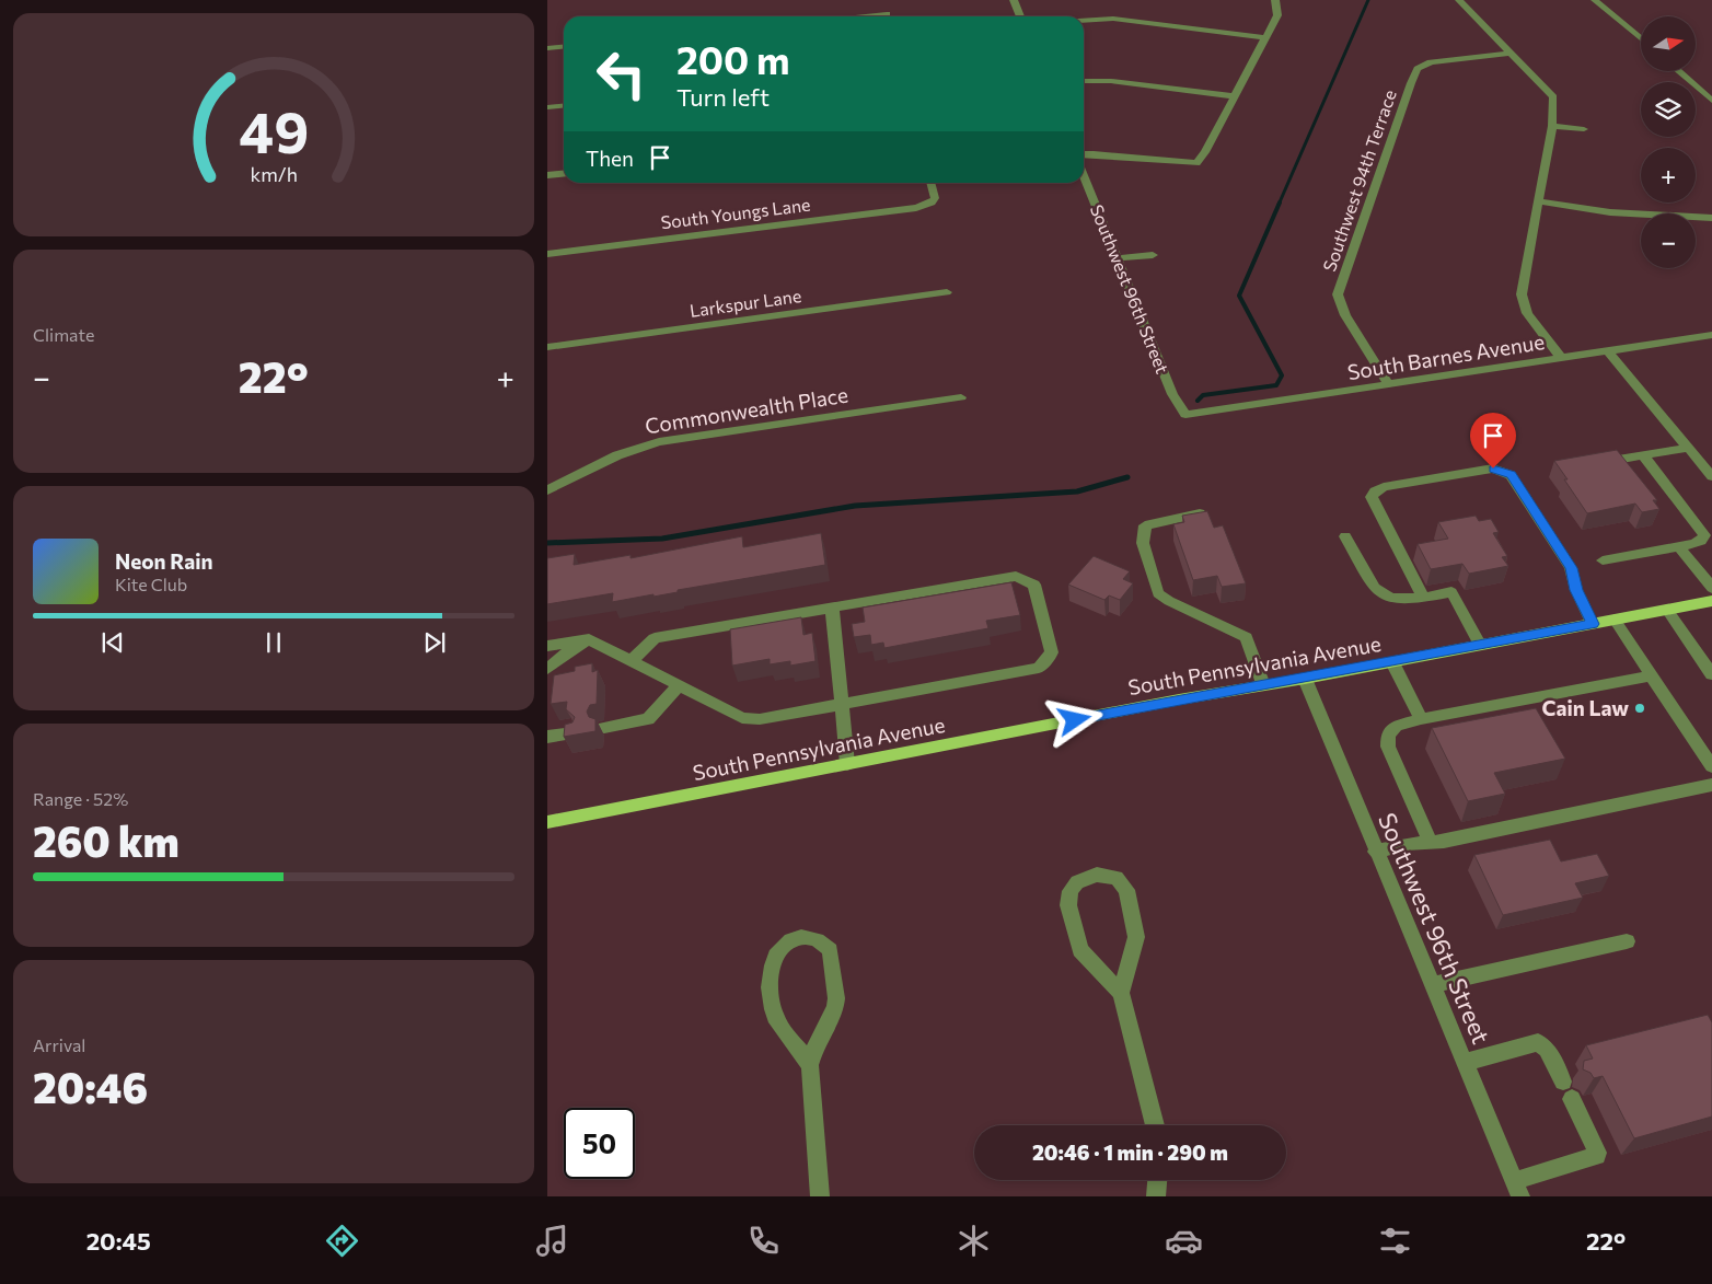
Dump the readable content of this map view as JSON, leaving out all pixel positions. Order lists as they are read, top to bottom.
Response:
{
  "streets": {
    "main road": ["South Pennsylvania Avenue"],
    "street": [
      "Southwest 94th Terrace",
      "South Youngs Lane",
      "Southwest 96th Street",
      "Larkspur Lane",
      "South Barnes Avenue",
      "Commonwealth Place"
    ]
  },
  "crossings": [
    ["Southwest 94th Terrace", "South Barnes Avenue"],
    ["Southwest 96th Street", "South Barnes Avenue"],
    ["Southwest 96th Street", "South Pennsylvania Avenue"]
  ],
  "places": ["Cain Law"],
  "north": "right",
  "page": {
    "map_buttons": ["+", "−"],
    "turn": ["200 m", "Turn left"],
    "then": "Then",
    "tile": [
      "Climate",
      ["Range · 52%", "260 km"],
      ["Arrival", "20:46"]
    ],
    "heat": ["−", "22°", "+"],
    "song": ["Neon Rain", "Kite Club"],
    "limit": "50",
    "trip": "20:46 · 1 min · 290 m",
    "tabs": ["20:45", "22°"],
    "gauge": ["49", "km/h"]
  }
}
